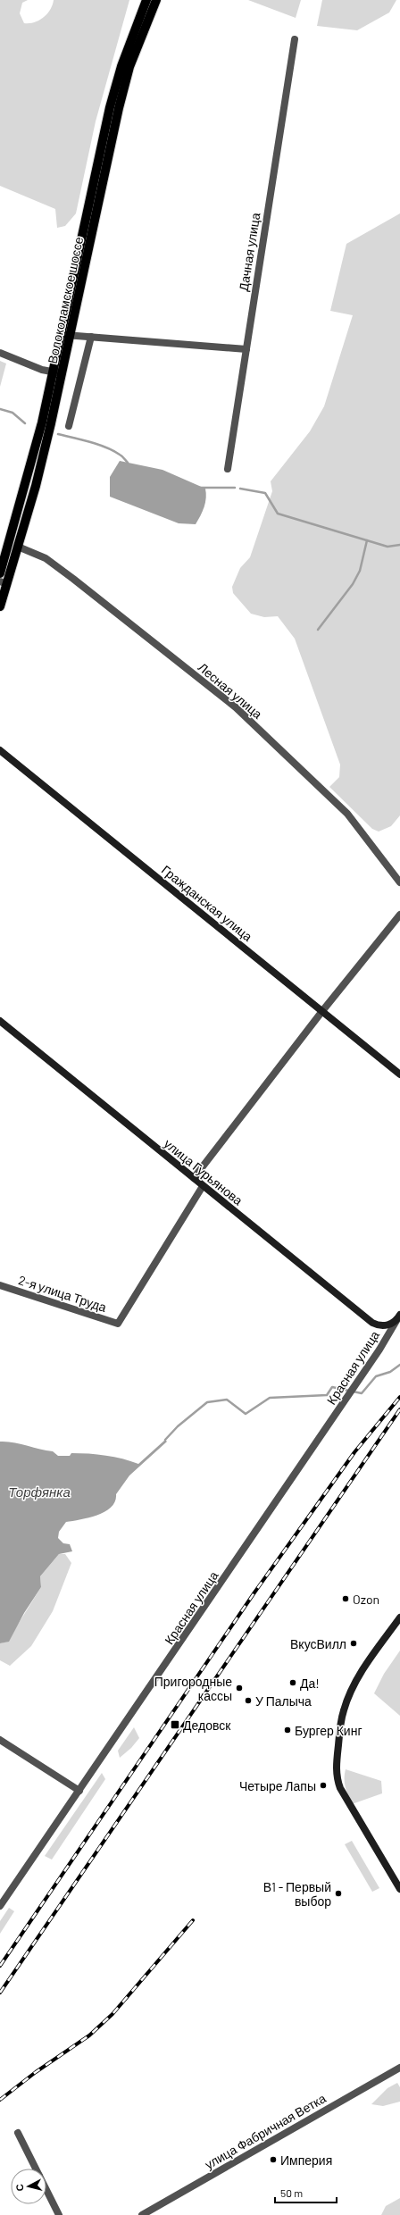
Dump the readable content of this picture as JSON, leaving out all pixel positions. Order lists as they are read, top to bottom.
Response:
{
  "streets": {
    "main road": ["Волоколамское шоссе"],
    "street": [
      "Дачная улица",
      "Лесная улица",
      "Гражданская улица",
      "улица Гурьянова",
      "2-я улица Труда",
      "Красная улица",
      "улица Фабричная Ветка"
    ]
  },
  "crossings": [
    ["Волоколамское шоссе", "Лесная улица"],
    ["улица Гурьянова", "2-я улица Труда"],
    ["улица Гурьянова", "Красная улица"]
  ],
  "water": ["Торфянка"],
  "places": {
    "other": [
      "Ozon",
      "ВкусВилл",
      "Да!",
      "Пригородные кассы",
      "У Палыча",
      "Бургер Кинг",
      "Четыре Лапы",
      "В1 - Первый выбор",
      "Империя"
    ],
    "transit": ["Дедовск"]
  },
  "scale_bar": "50 m",
  "north": "left"
}
